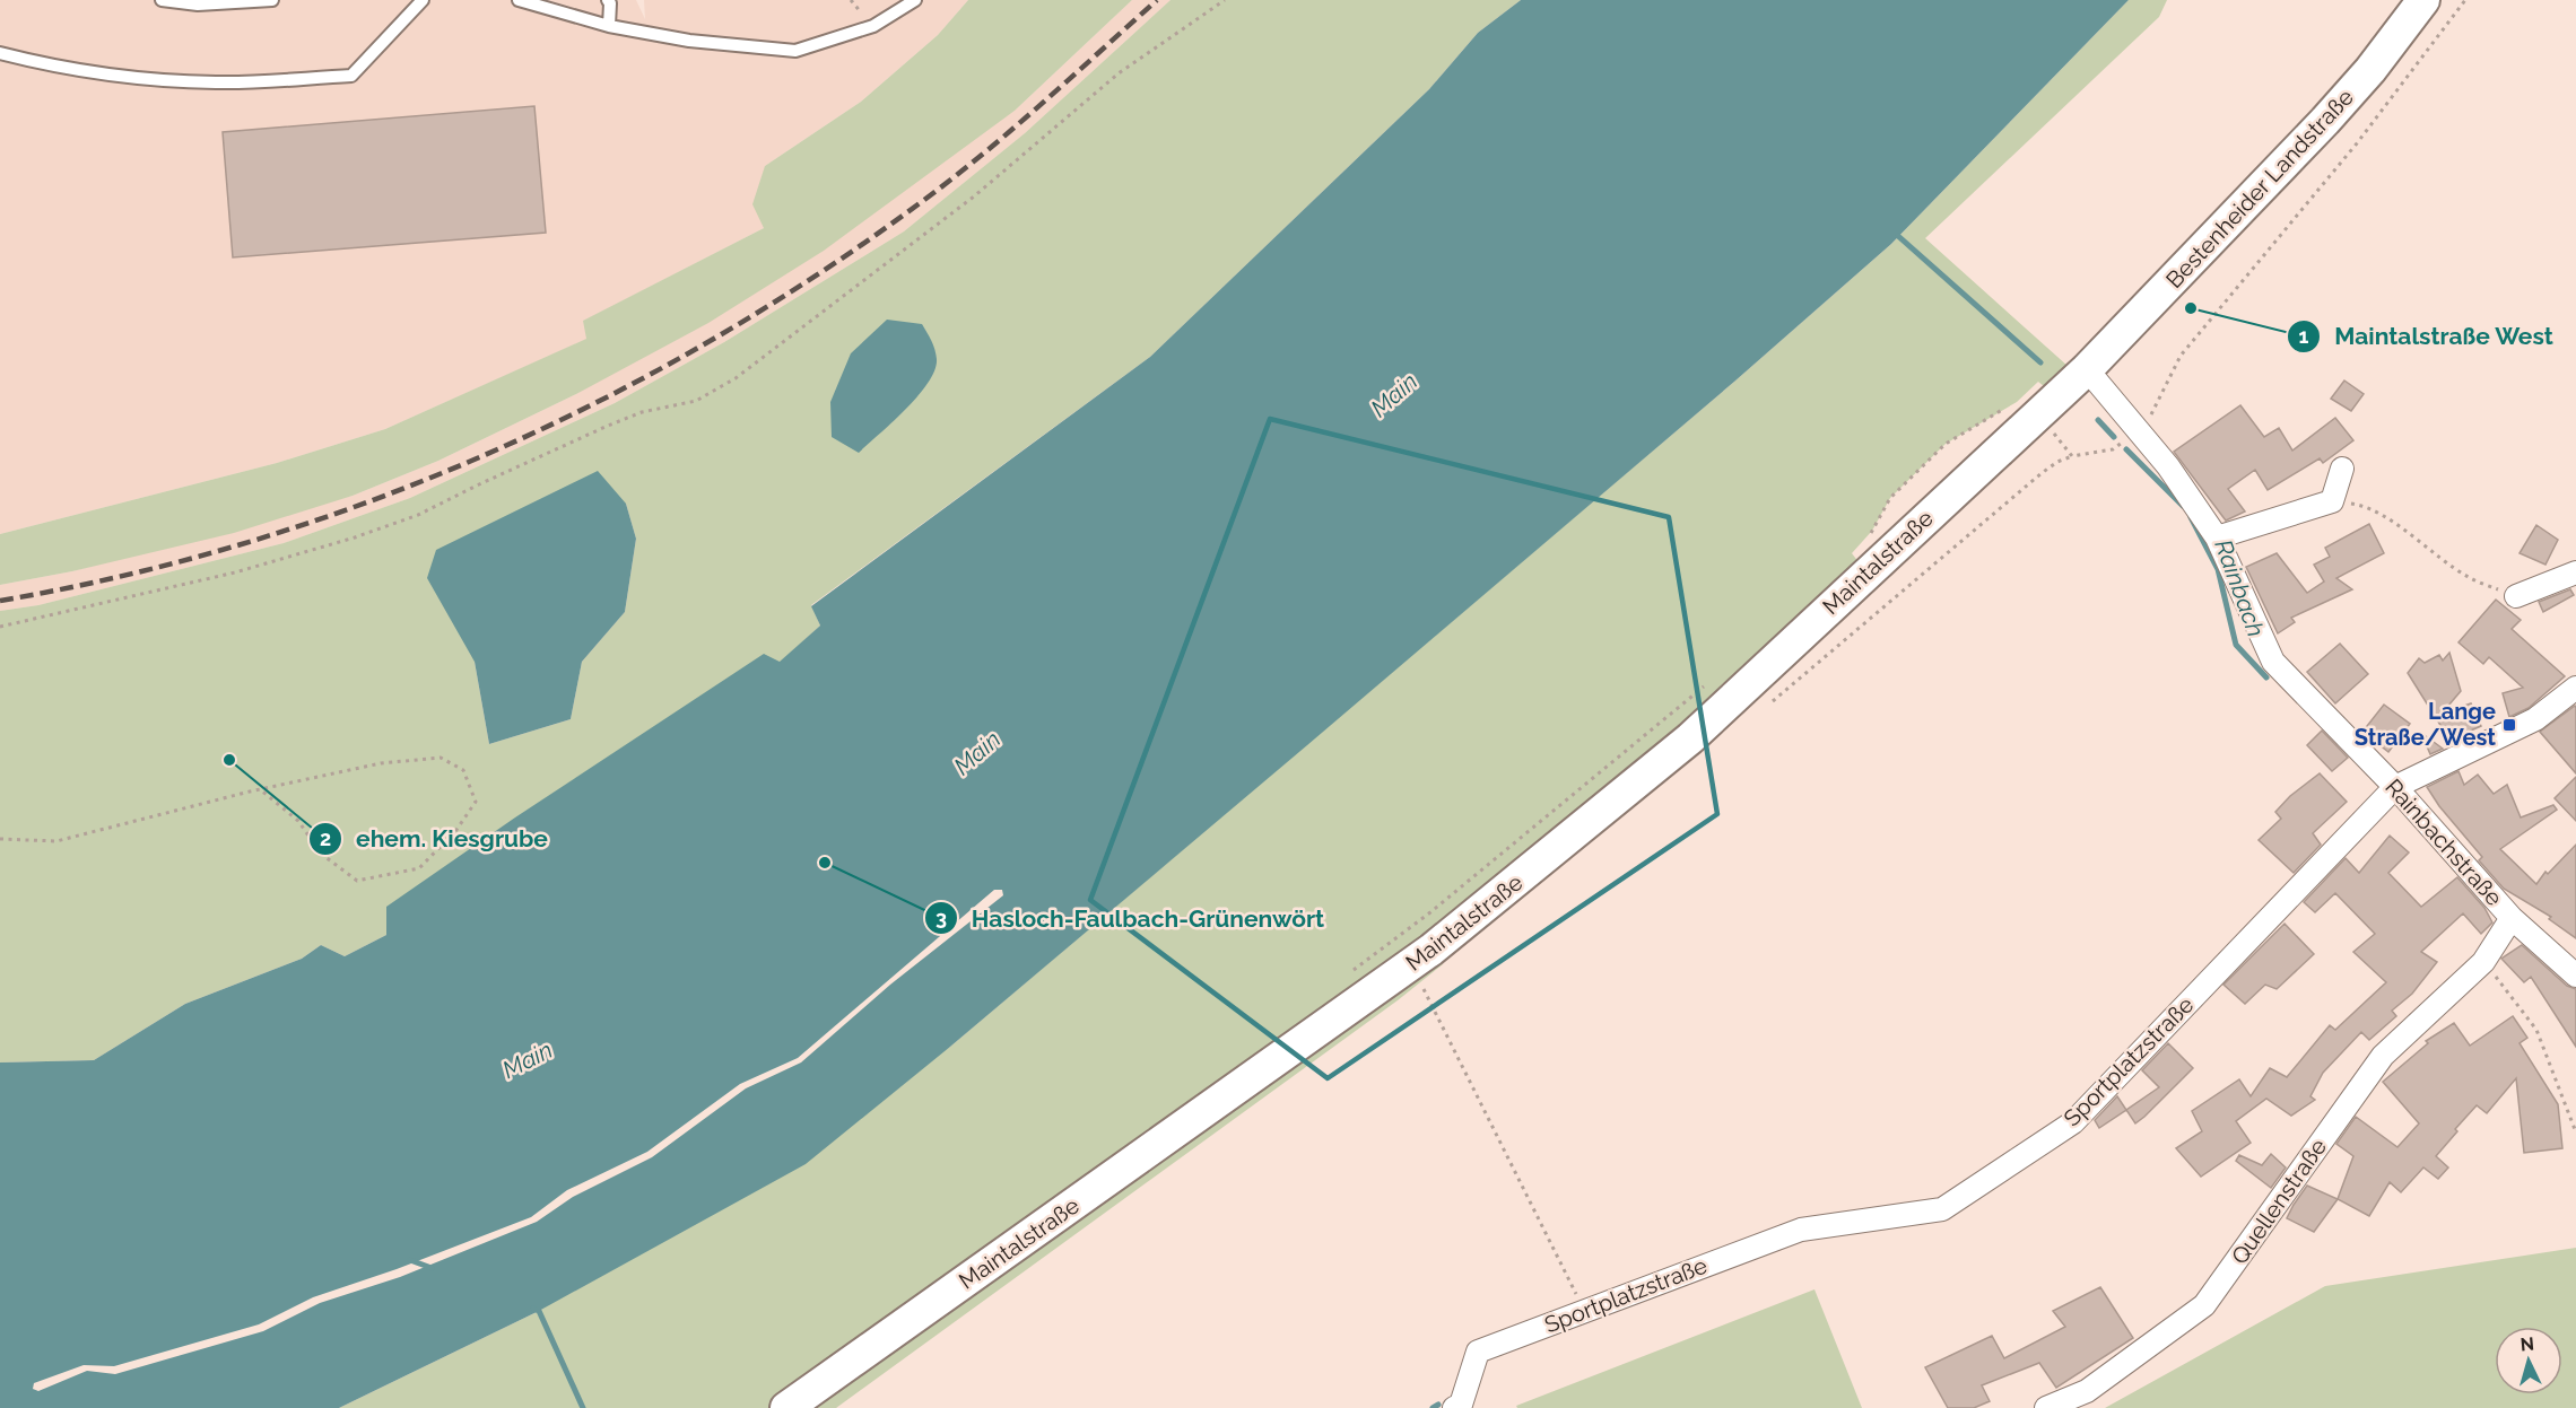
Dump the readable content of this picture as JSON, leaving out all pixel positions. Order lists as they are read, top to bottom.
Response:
{
  "streets": {
    "main road": ["Bestenheider Landstraße", "Maintalstraße"],
    "street": ["Rainbachstraße", "Sportplatzstraße", "Quellenstraße"]
  },
  "crossings": [
    ["Bestenheider Landstraße", "Maintalstraße"],
    ["Bestenheider Landstraße", "Rainbachstraße"],
    ["Maintalstraße", "Rainbachstraße"],
    ["Rainbachstraße", "Sportplatzstraße"],
    ["Rainbachstraße", "Quellenstraße"]
  ],
  "water": ["Main", "Rainbach"],
  "places": {
    "other": ["Maintalstraße West", "ehem. Kiesgrube", "Hasloch-Faulbach-Grünenwört"],
    "transit": ["Lange Straße/West"]
  },
  "north": "top"
}
